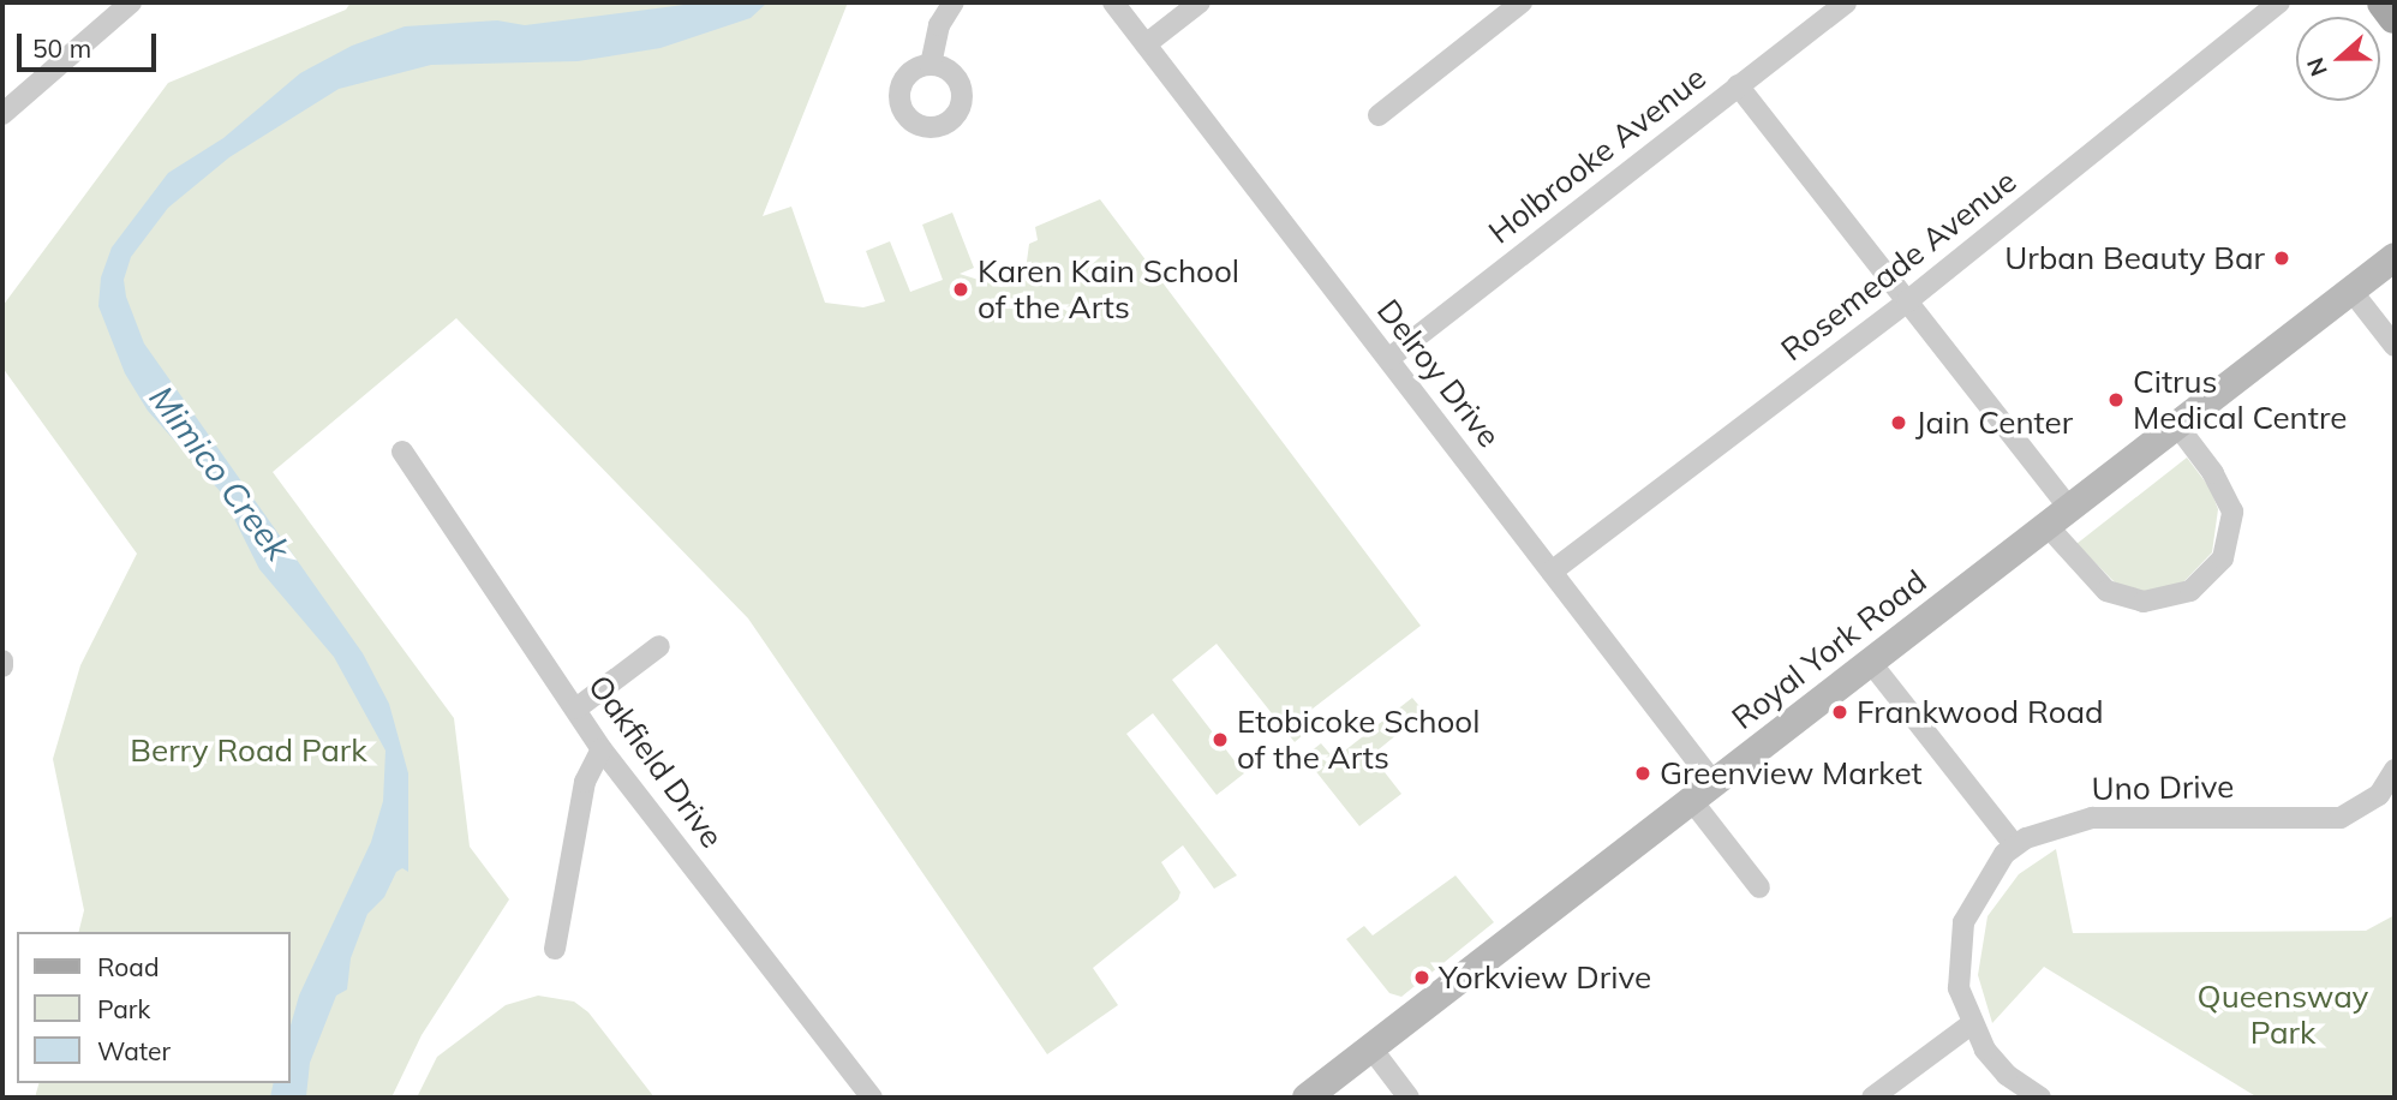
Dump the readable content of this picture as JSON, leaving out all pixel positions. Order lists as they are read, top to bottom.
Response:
{
  "streets": {
    "main road": ["Royal York Road"],
    "street": [
      "Holbrooke Avenue",
      "Rosemeade Avenue",
      "Delroy Drive",
      "Oakfield Drive",
      "Uno Drive"
    ]
  },
  "crossings": [
    ["Holbrooke Avenue", "Delroy Drive"],
    ["Rosemeade Avenue", "Delroy Drive"],
    ["Delroy Drive", "Royal York Road"]
  ],
  "water": ["Mimico Creek"],
  "parks": ["Berry Road Park", "Queensway Park"],
  "places": [
    "Urban Beauty Bar",
    "Karen Kain School of the Arts",
    "Citrus Medical Centre",
    "Jain Center",
    "Frankwood Road",
    "Etobicoke School of the Arts",
    "Greenview Market",
    "Yorkview Drive"
  ],
  "legend": ["Road", "Park", "Water"],
  "scale_bar": "50 m",
  "north": "left"
}
